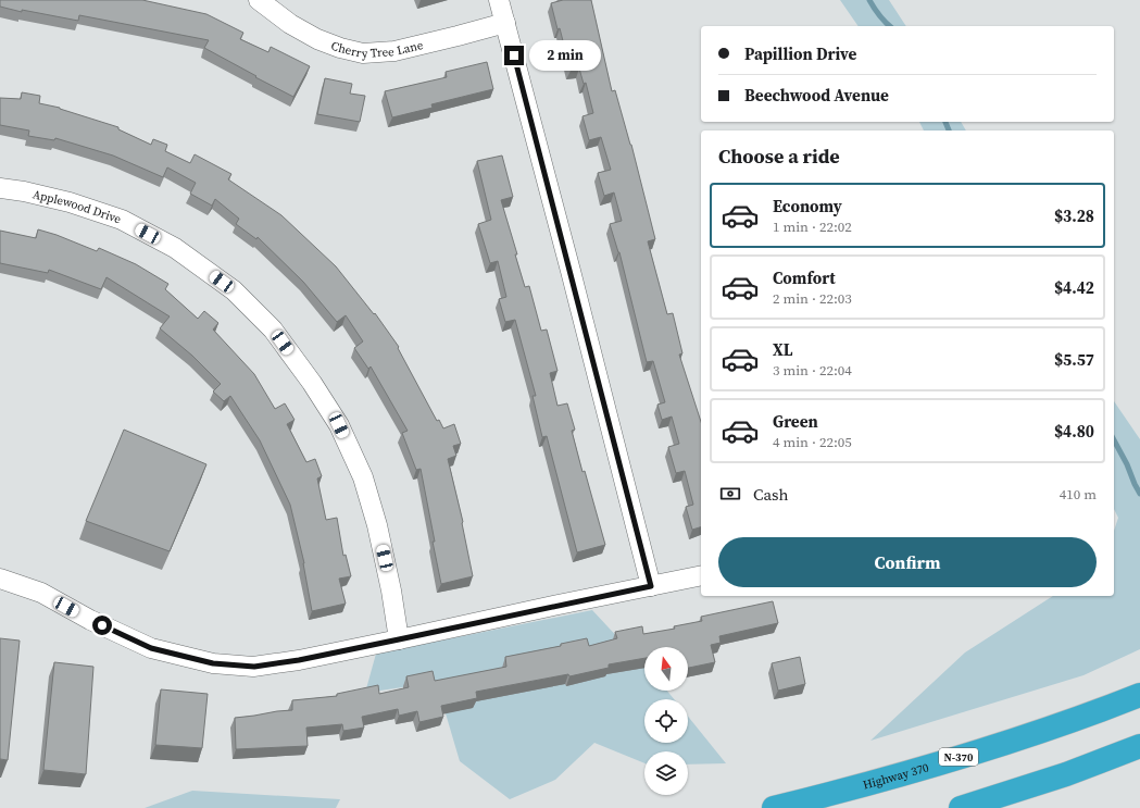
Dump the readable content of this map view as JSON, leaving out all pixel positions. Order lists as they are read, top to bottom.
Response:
{
  "streets": {
    "highway": ["N-370", "Highway 370"],
    "street": ["Cherry Tree Lane", "Applewood Drive"]
  },
  "north": "top",
  "page": {
    "banner": ["Papillion Drive", "Beechwood Avenue"],
    "bubble": "2 min",
    "heading": "Choose a ride",
    "list": [
      {
        "name": "Economy",
        "note": "1 min · 22:02",
        "value": "$3.28"
      },
      {
        "name": "Comfort",
        "note": "2 min · 22:03",
        "value": "$4.42"
      },
      {
        "name": "XL",
        "note": "3 min · 22:04",
        "value": "$5.57"
      },
      {
        "name": "Green",
        "note": "4 min · 22:05",
        "value": "$4.80"
      }
    ],
    "pay": ["Cash", "410 m"],
    "buttons": "Confirm"
  }
}
